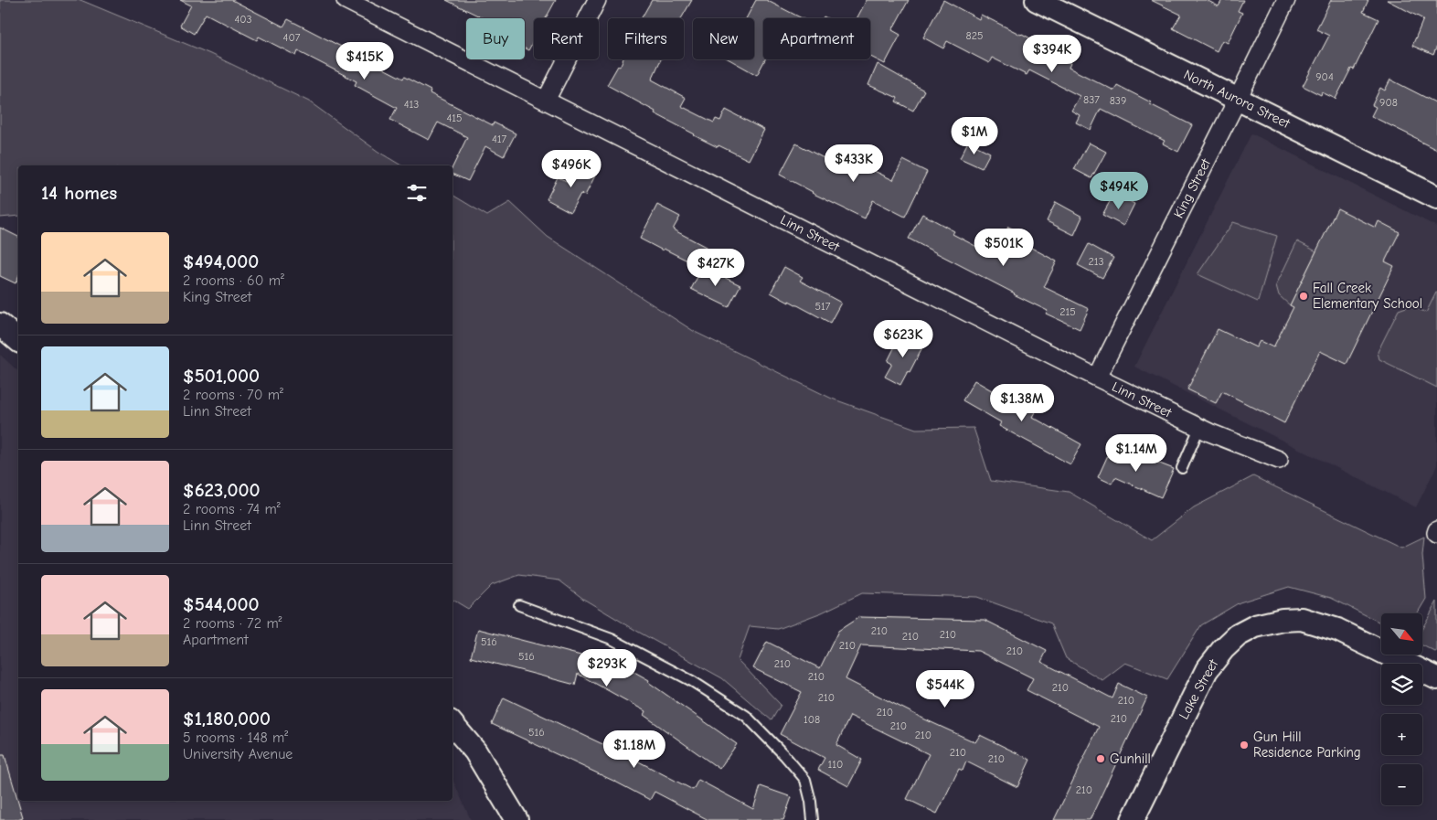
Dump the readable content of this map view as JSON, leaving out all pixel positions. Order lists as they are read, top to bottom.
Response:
{
  "streets": {
    "street": [
      "North Aurora Street",
      "King Street",
      "Linn Street",
      "Lake Street"
    ]
  },
  "crossings": [
    ["North Aurora Street", "King Street"],
    ["King Street", "Linn Street"]
  ],
  "places": ["Fall Creek Elementary School", "Gun Hill Residence Parking", "Gunhill"],
  "house_numbers": [
    "403",
    "825",
    "407",
    "904",
    "837",
    "839",
    "908",
    "413",
    "415",
    "417",
    "213",
    "517",
    "215",
    "210",
    "210",
    "210",
    "516",
    "210",
    "210",
    "516",
    "210",
    "210",
    "210",
    "210",
    "210",
    "210",
    "210",
    "108",
    "210",
    "516",
    "210",
    "210",
    "210",
    "110",
    "210"
  ],
  "north": "bottom right",
  "page": {
    "chip": [
      "Buy",
      "Rent",
      "Filters",
      "New",
      "Apartment"
    ],
    "price": [
      "$394K",
      "$415K",
      "$1M",
      "$433K",
      "$496K",
      "$494K",
      "$501K",
      "$427K",
      "$623K",
      "$1.38M",
      "$1.14M",
      "$293K",
      "$544K",
      "$1.18M"
    ],
    "heading": "14 homes",
    "list": [
      {
        "name": "$494,000",
        "note": "2 rooms · 60 m² · King Street"
      },
      {
        "name": "$501,000",
        "note": "2 rooms · 70 m² · Linn Street"
      },
      {
        "name": "$623,000",
        "note": "2 rooms · 74 m² · Linn Street"
      },
      {
        "name": "$544,000",
        "note": "2 rooms · 72 m² · Apartment"
      },
      {
        "name": "$1,180,000",
        "note": "5 rooms · 148 m² · University Avenue"
      }
    ],
    "map_buttons": ["+", "−"]
  }
}
